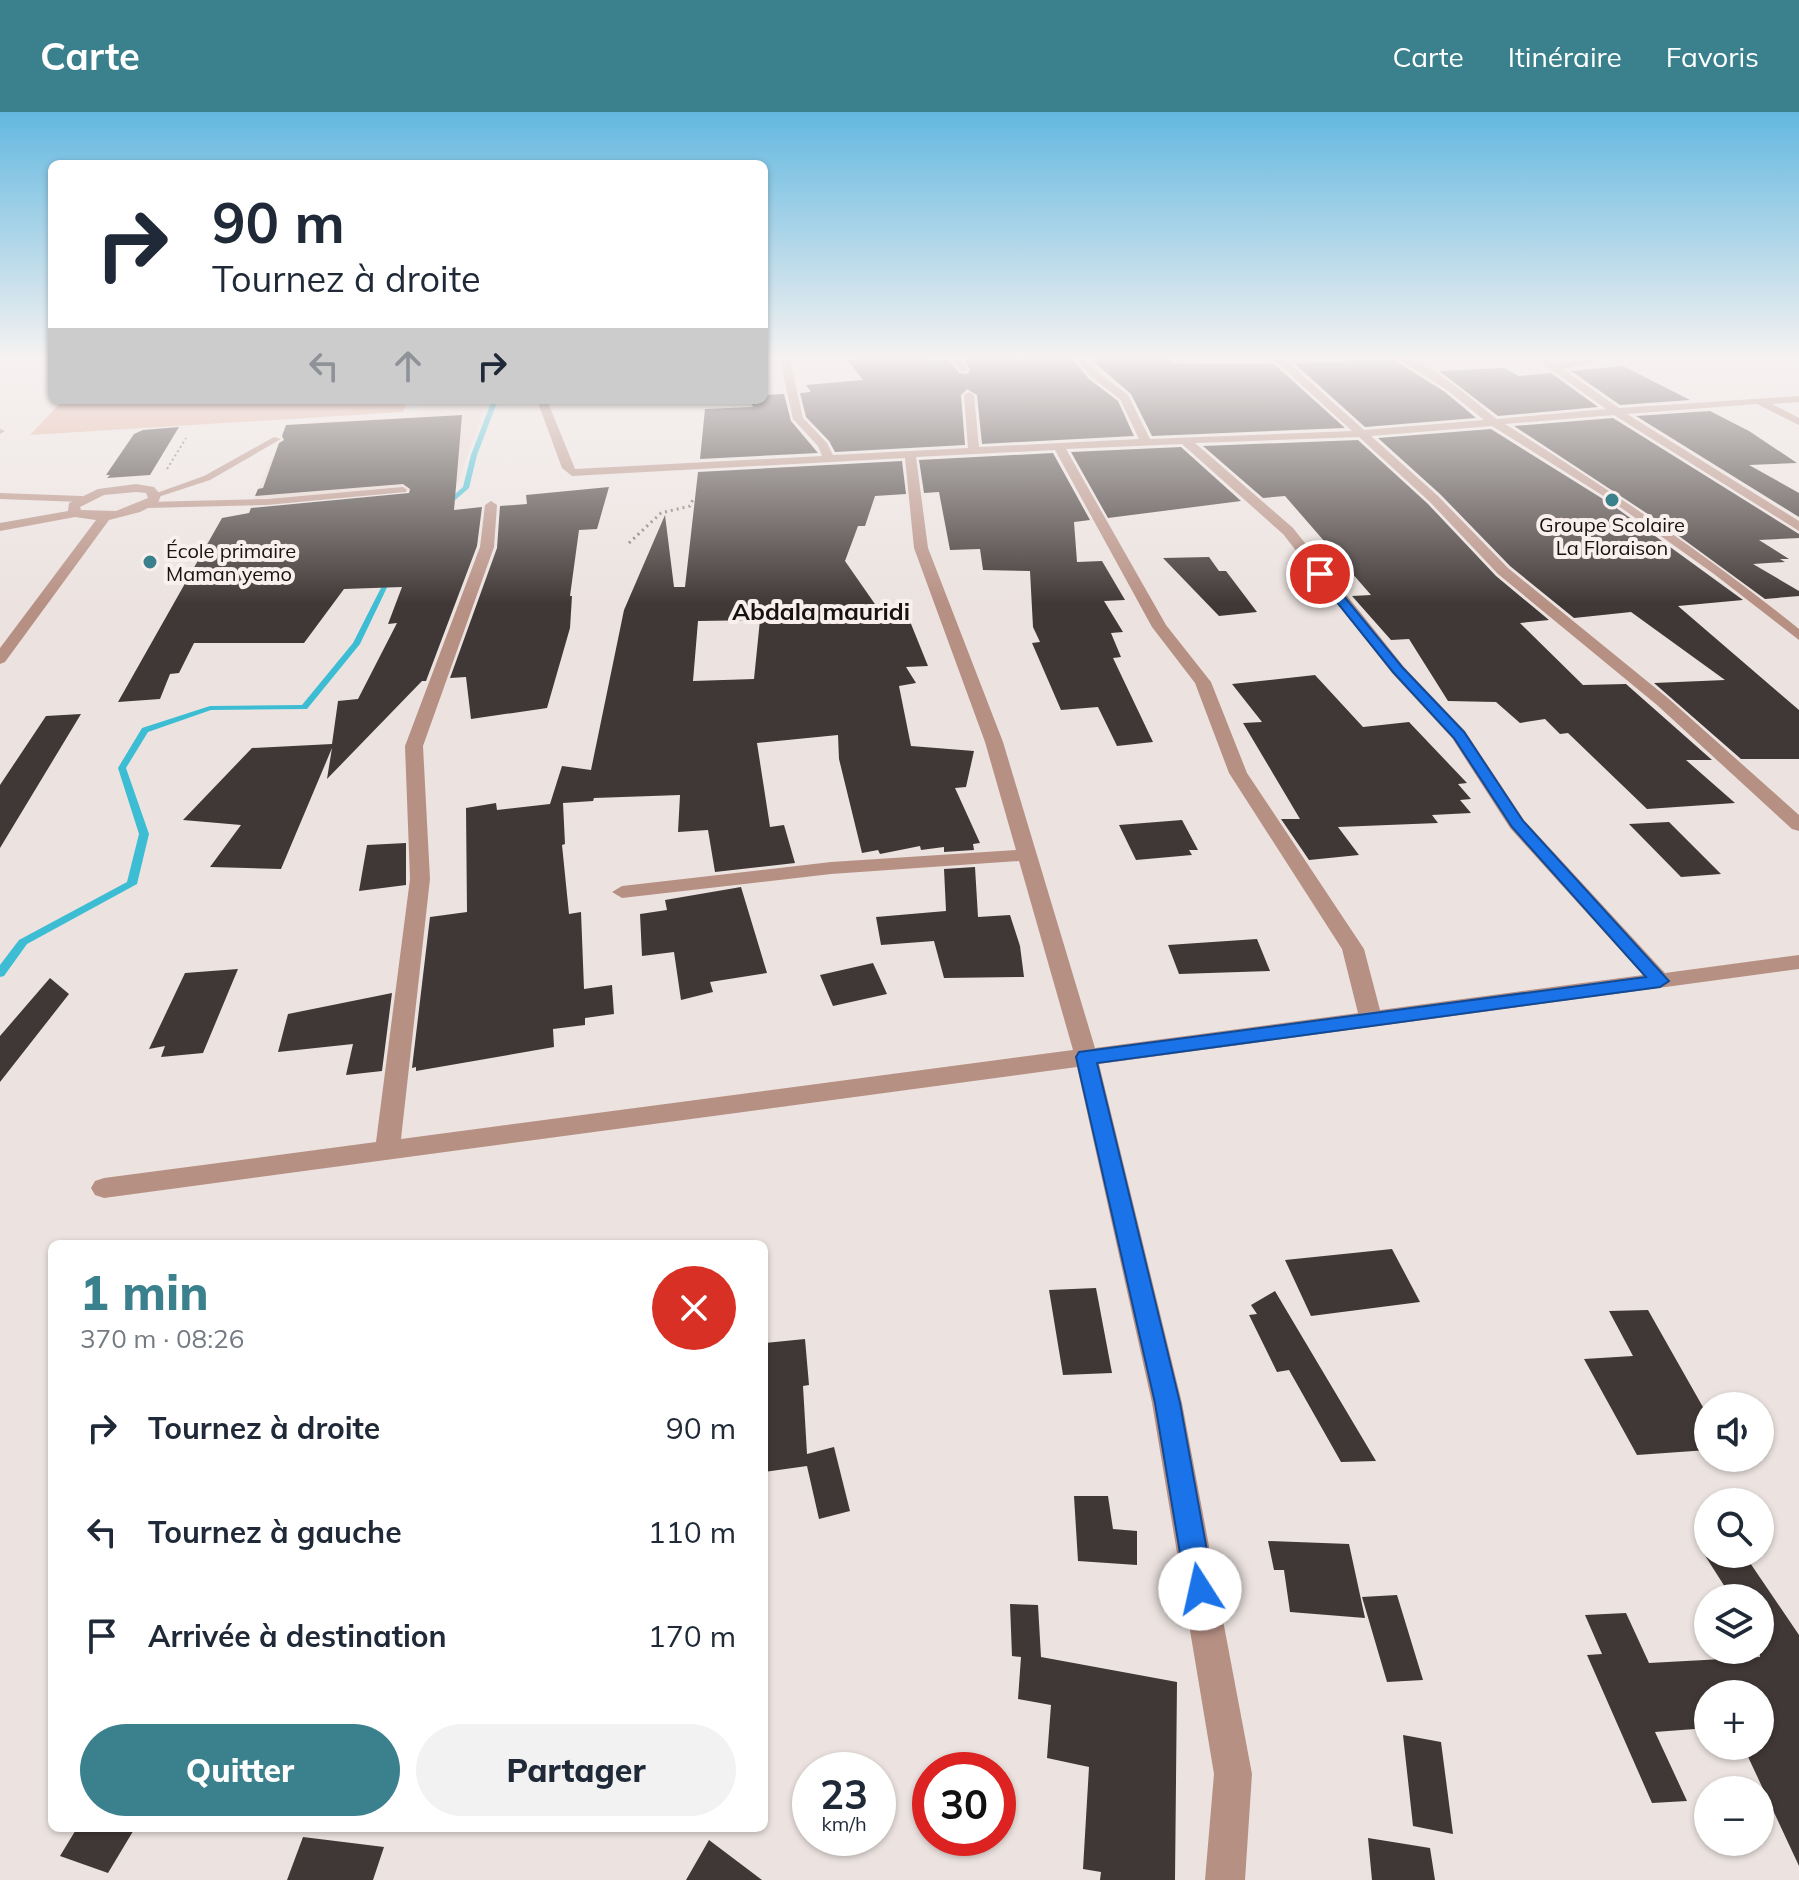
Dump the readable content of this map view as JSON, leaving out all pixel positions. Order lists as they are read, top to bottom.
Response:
{
  "districts": ["Abdala mauridi"],
  "places": ["Groupe Scolaire La Floraison", "École primaire Maman yemo"],
  "page": {
    "header": "Carte",
    "nav": ["Carte", "Itinéraire", "Favoris"],
    "turn": ["90 m", "Tournez à droite"],
    "heading": ["1 min", "370 m · 08:26"],
    "list": [
      {
        "name": "Tournez à droite",
        "value": "90 m"
      },
      {
        "name": "Tournez à gauche",
        "value": "110 m"
      },
      {
        "name": "Arrivée à destination",
        "value": "170 m"
      }
    ],
    "map_buttons": ["+", "−"],
    "buttons": ["Quitter", "Partager"],
    "speed": "23 km/h",
    "limit": "30"
  }
}
